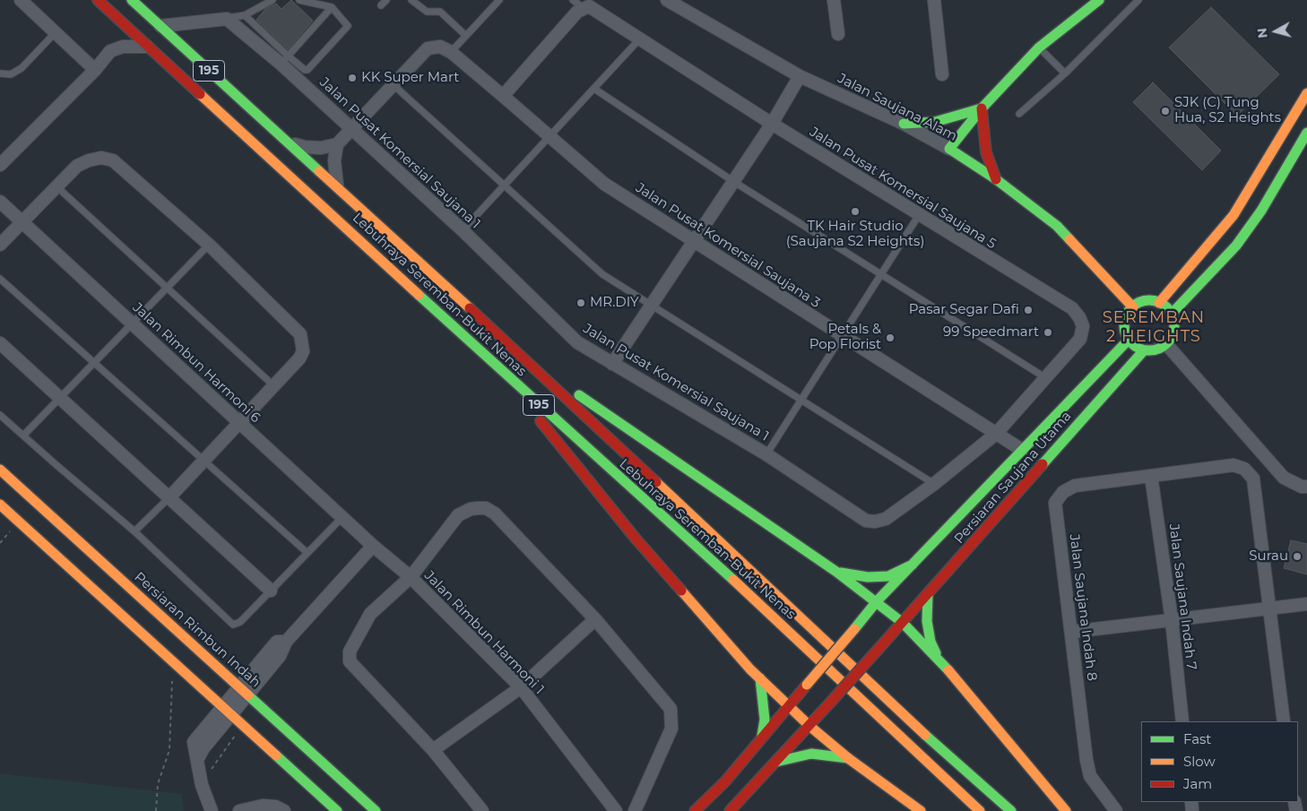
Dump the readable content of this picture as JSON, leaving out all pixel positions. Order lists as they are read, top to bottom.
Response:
{
  "streets": {
    "main road": [
      "195",
      "Jalan Saujana Alam",
      "Lebuhraya Seremban-Bukit Nenas",
      "Persiaran Saujana Utama",
      "Persiaran Rimbun Indah"
    ],
    "street": [
      "Jalan Pusat Komersial Saujana 1",
      "Jalan Pusat Komersial Saujana 5",
      "Jalan Pusat Komersial Saujana 3",
      "Jalan Rimbun Harmoni 6",
      "Jalan Saujana Indah 7",
      "Jalan Saujana Indah 8",
      "Jalan Rimbun Harmoni 1"
    ]
  },
  "crossings": [
    ["Jalan Saujana Alam", "Persiaran Saujana Utama"],
    ["Jalan Pusat Komersial Saujana 1", "Jalan Pusat Komersial Saujana 5"],
    ["Jalan Pusat Komersial Saujana 1", "Jalan Pusat Komersial Saujana 3"],
    ["Jalan Pusat Komersial Saujana 5", "Jalan Pusat Komersial Saujana 3"],
    ["Jalan Pusat Komersial Saujana 3", "Persiaran Saujana Utama"],
    ["Jalan Rimbun Harmoni 6", "Jalan Rimbun Harmoni 1"],
    ["Jalan Saujana Indah 7", "Jalan Saujana Indah 8"]
  ],
  "districts": ["SEREMBAN 2 HEIGHTS"],
  "places": [
    "KK Super Mart",
    "SJK (C) Tung Hua, S2 Heights",
    "TK Hair Studio (Saujana S2 Heights)",
    "MR.DIY",
    "Pasar Segar Dafi",
    "99 Speedmart",
    "Petals & Pop Florist",
    "Surau"
  ],
  "legend": ["Fast", "Slow", "Jam"],
  "north": "left"
}
